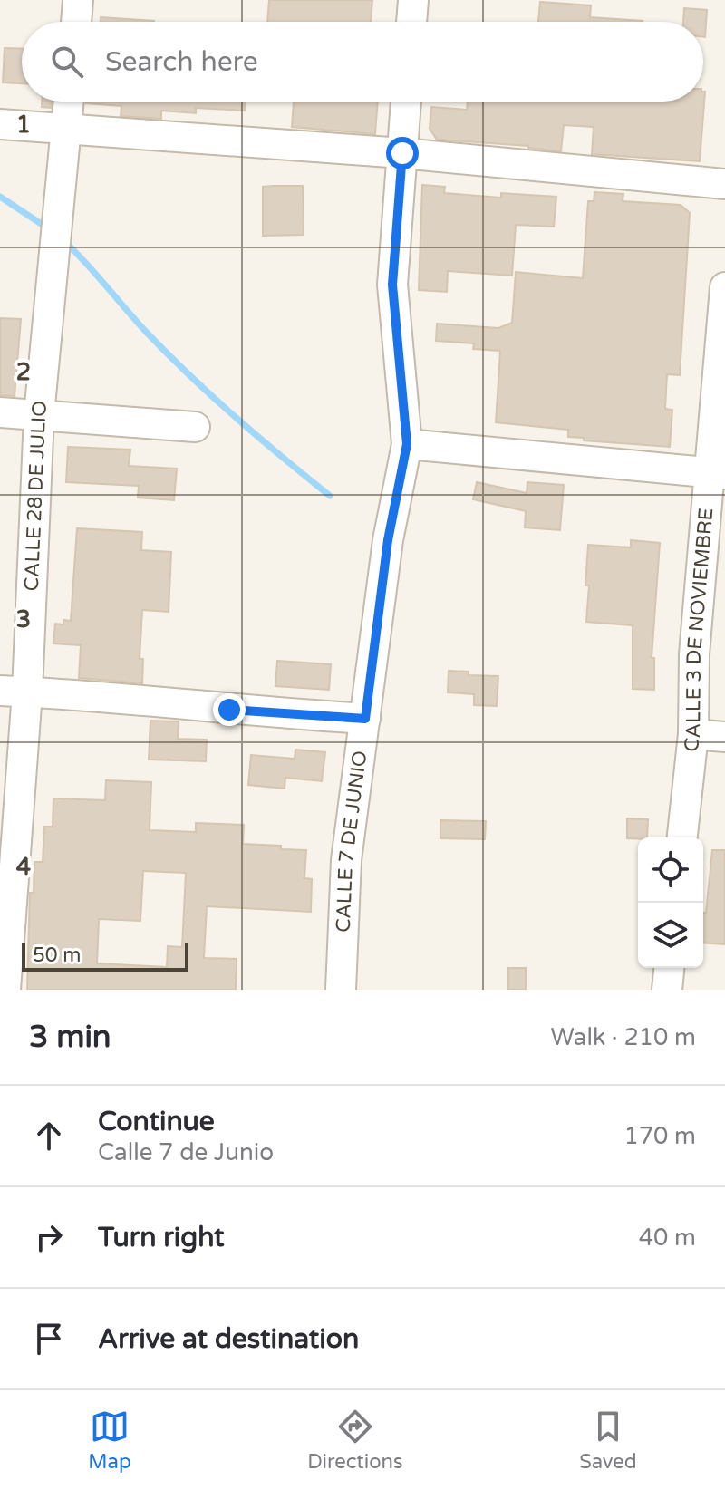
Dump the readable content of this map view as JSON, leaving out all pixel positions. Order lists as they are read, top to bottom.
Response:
{
  "streets": {
    "street": ["CALLE 28 DE JULIO", "CALLE 3 DE NOVIEMBRE", "CALLE 7 DE JUNIO"]
  },
  "scale_bar": "50 m",
  "page": {
    "search": "Search here",
    "scale": "50 m",
    "heading": ["3 min", "Walk · 210 m"],
    "list": [
      ["Continue", "Calle 7 de Junio", "170 m"],
      ["Turn right", "40 m"],
      "Arrive at destination"
    ],
    "nav": ["Map", "Directions", "Saved"]
  },
  "grid": {
    "rows": [
      "1",
      "2",
      "3",
      "4"
    ]
  }
}
